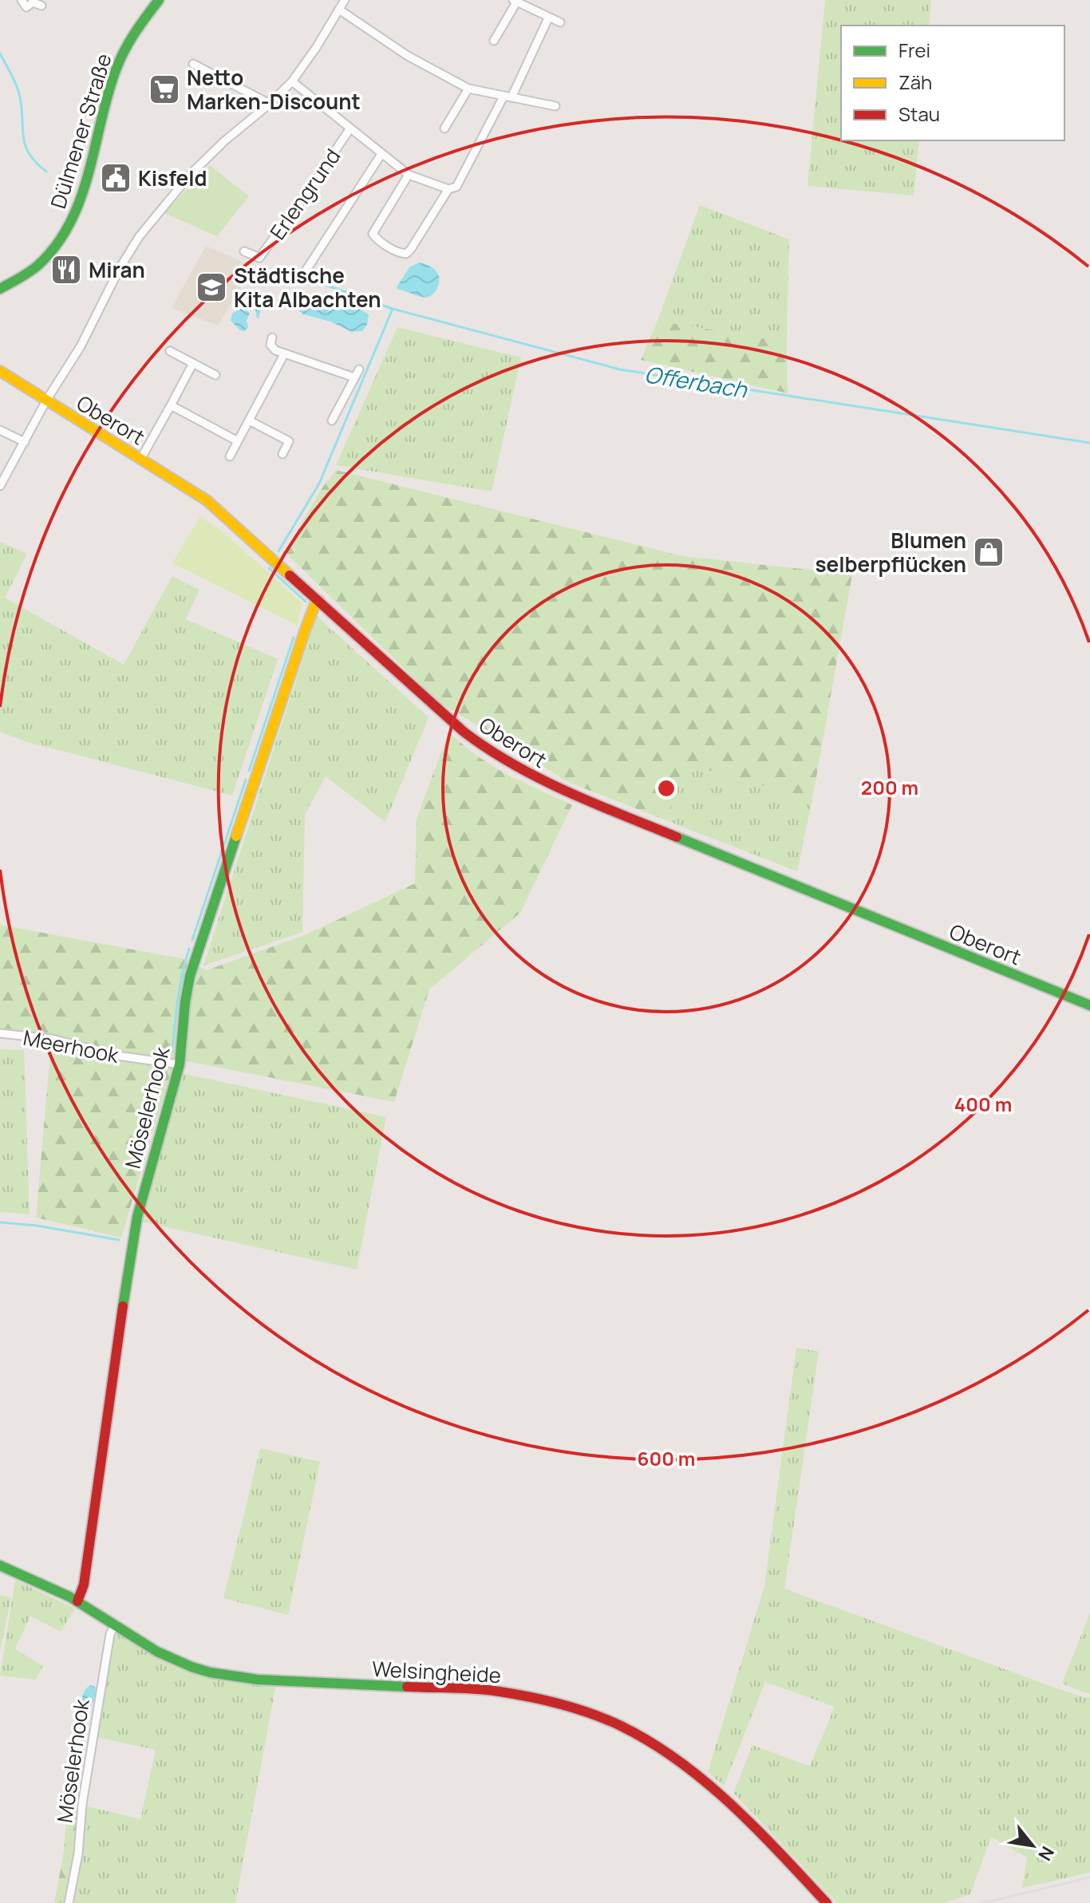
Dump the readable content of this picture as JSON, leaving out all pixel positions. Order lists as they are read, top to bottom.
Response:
{
  "streets": {
    "street": [
      "Dülmener Straße",
      "Erlengrund",
      "Oberort",
      "Meerhook",
      "Möselerhook",
      "Welsingheide"
    ]
  },
  "crossings": [
    ["Oberort", "Möselerhook"],
    ["Meerhook", "Möselerhook"],
    ["Möselerhook", "Welsingheide"]
  ],
  "water": ["Offerbach"],
  "places": {
    "supermarket": ["Netto Marken-Discount"],
    "public building": ["Kisfeld"],
    "restaurant": ["Miran"],
    "school or university": ["Städtische Kita Albachten"],
    "shop": ["Blumen selberpflücken"]
  },
  "legend": ["Frei", "Zäh", "Stau"],
  "north": "bottom right",
  "rings": ["200 m", "400 m", "600 m"]
}
